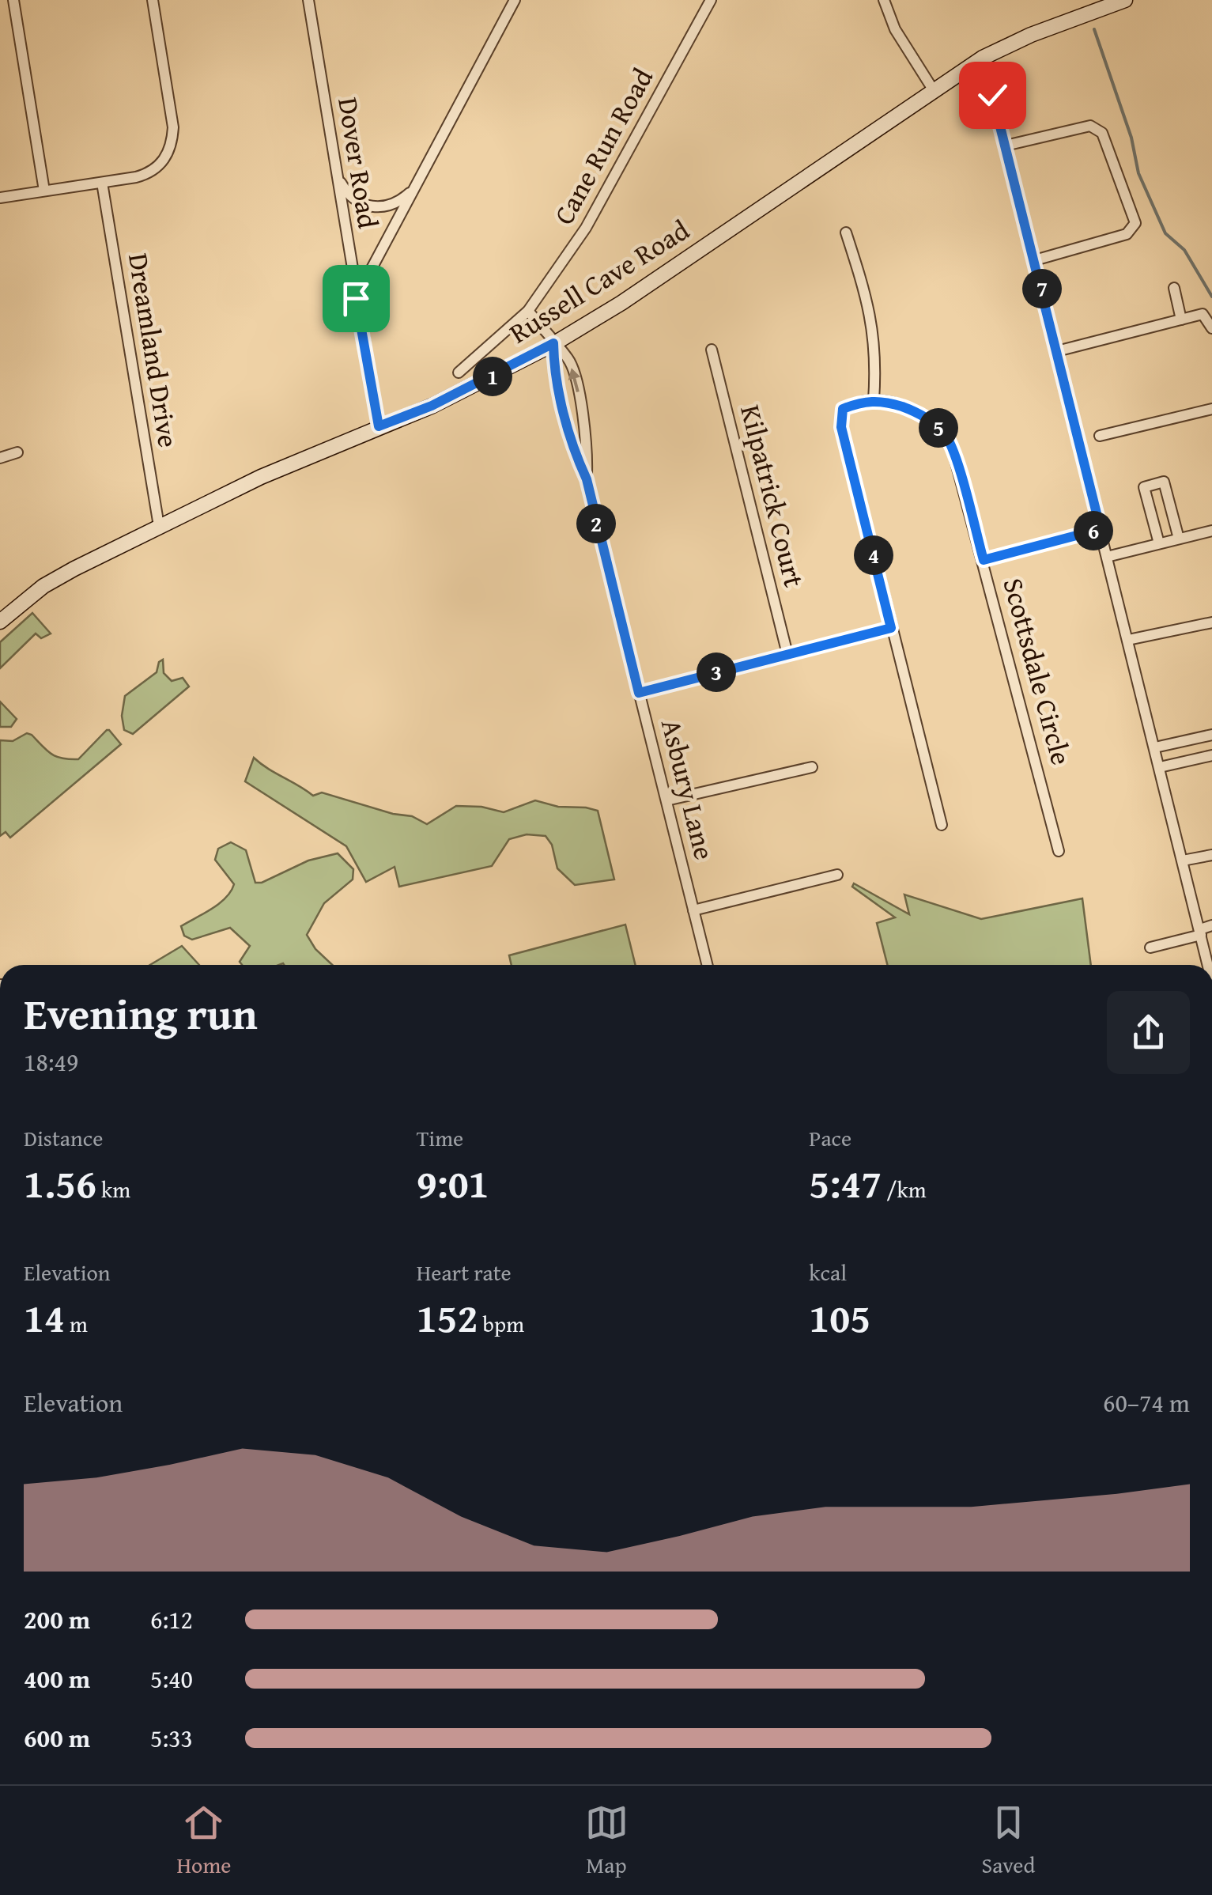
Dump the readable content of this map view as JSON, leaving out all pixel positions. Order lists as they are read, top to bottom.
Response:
{
  "streets": {
    "main road": ["Russell Cave Road"],
    "street": [
      "Cane Run Road",
      "Dover Road",
      "Dreamland Drive",
      "Kilpatrick Court",
      "Scottsdale Circle",
      "Asbury Lane"
    ]
  },
  "crossings": [
    ["Dover Road", "Russell Cave Road"],
    ["Russell Cave Road", "Dreamland Drive"],
    ["Russell Cave Road", "Asbury Lane"]
  ],
  "page": {
    "pins": [
      "7",
      "1",
      "5",
      "2",
      "6",
      "4",
      "3"
    ],
    "heading": ["Evening run", "18:49"],
    "stats": [
      ["Distance", "1.56 km"],
      ["Time", "9:01"],
      ["Pace", "5:47 /km"],
      ["Elevation", "14 m"],
      ["Heart rate", "152 bpm"],
      ["kcal", "105"]
    ],
    "chart": ["Elevation", "60–74 m"],
    "list": [
      {
        "name": "200 m",
        "note": "6:12"
      },
      {
        "name": "400 m",
        "note": "5:40"
      },
      {
        "name": "600 m",
        "note": "5:33"
      }
    ],
    "tabs": ["Home", "Map", "Saved"]
  }
}
